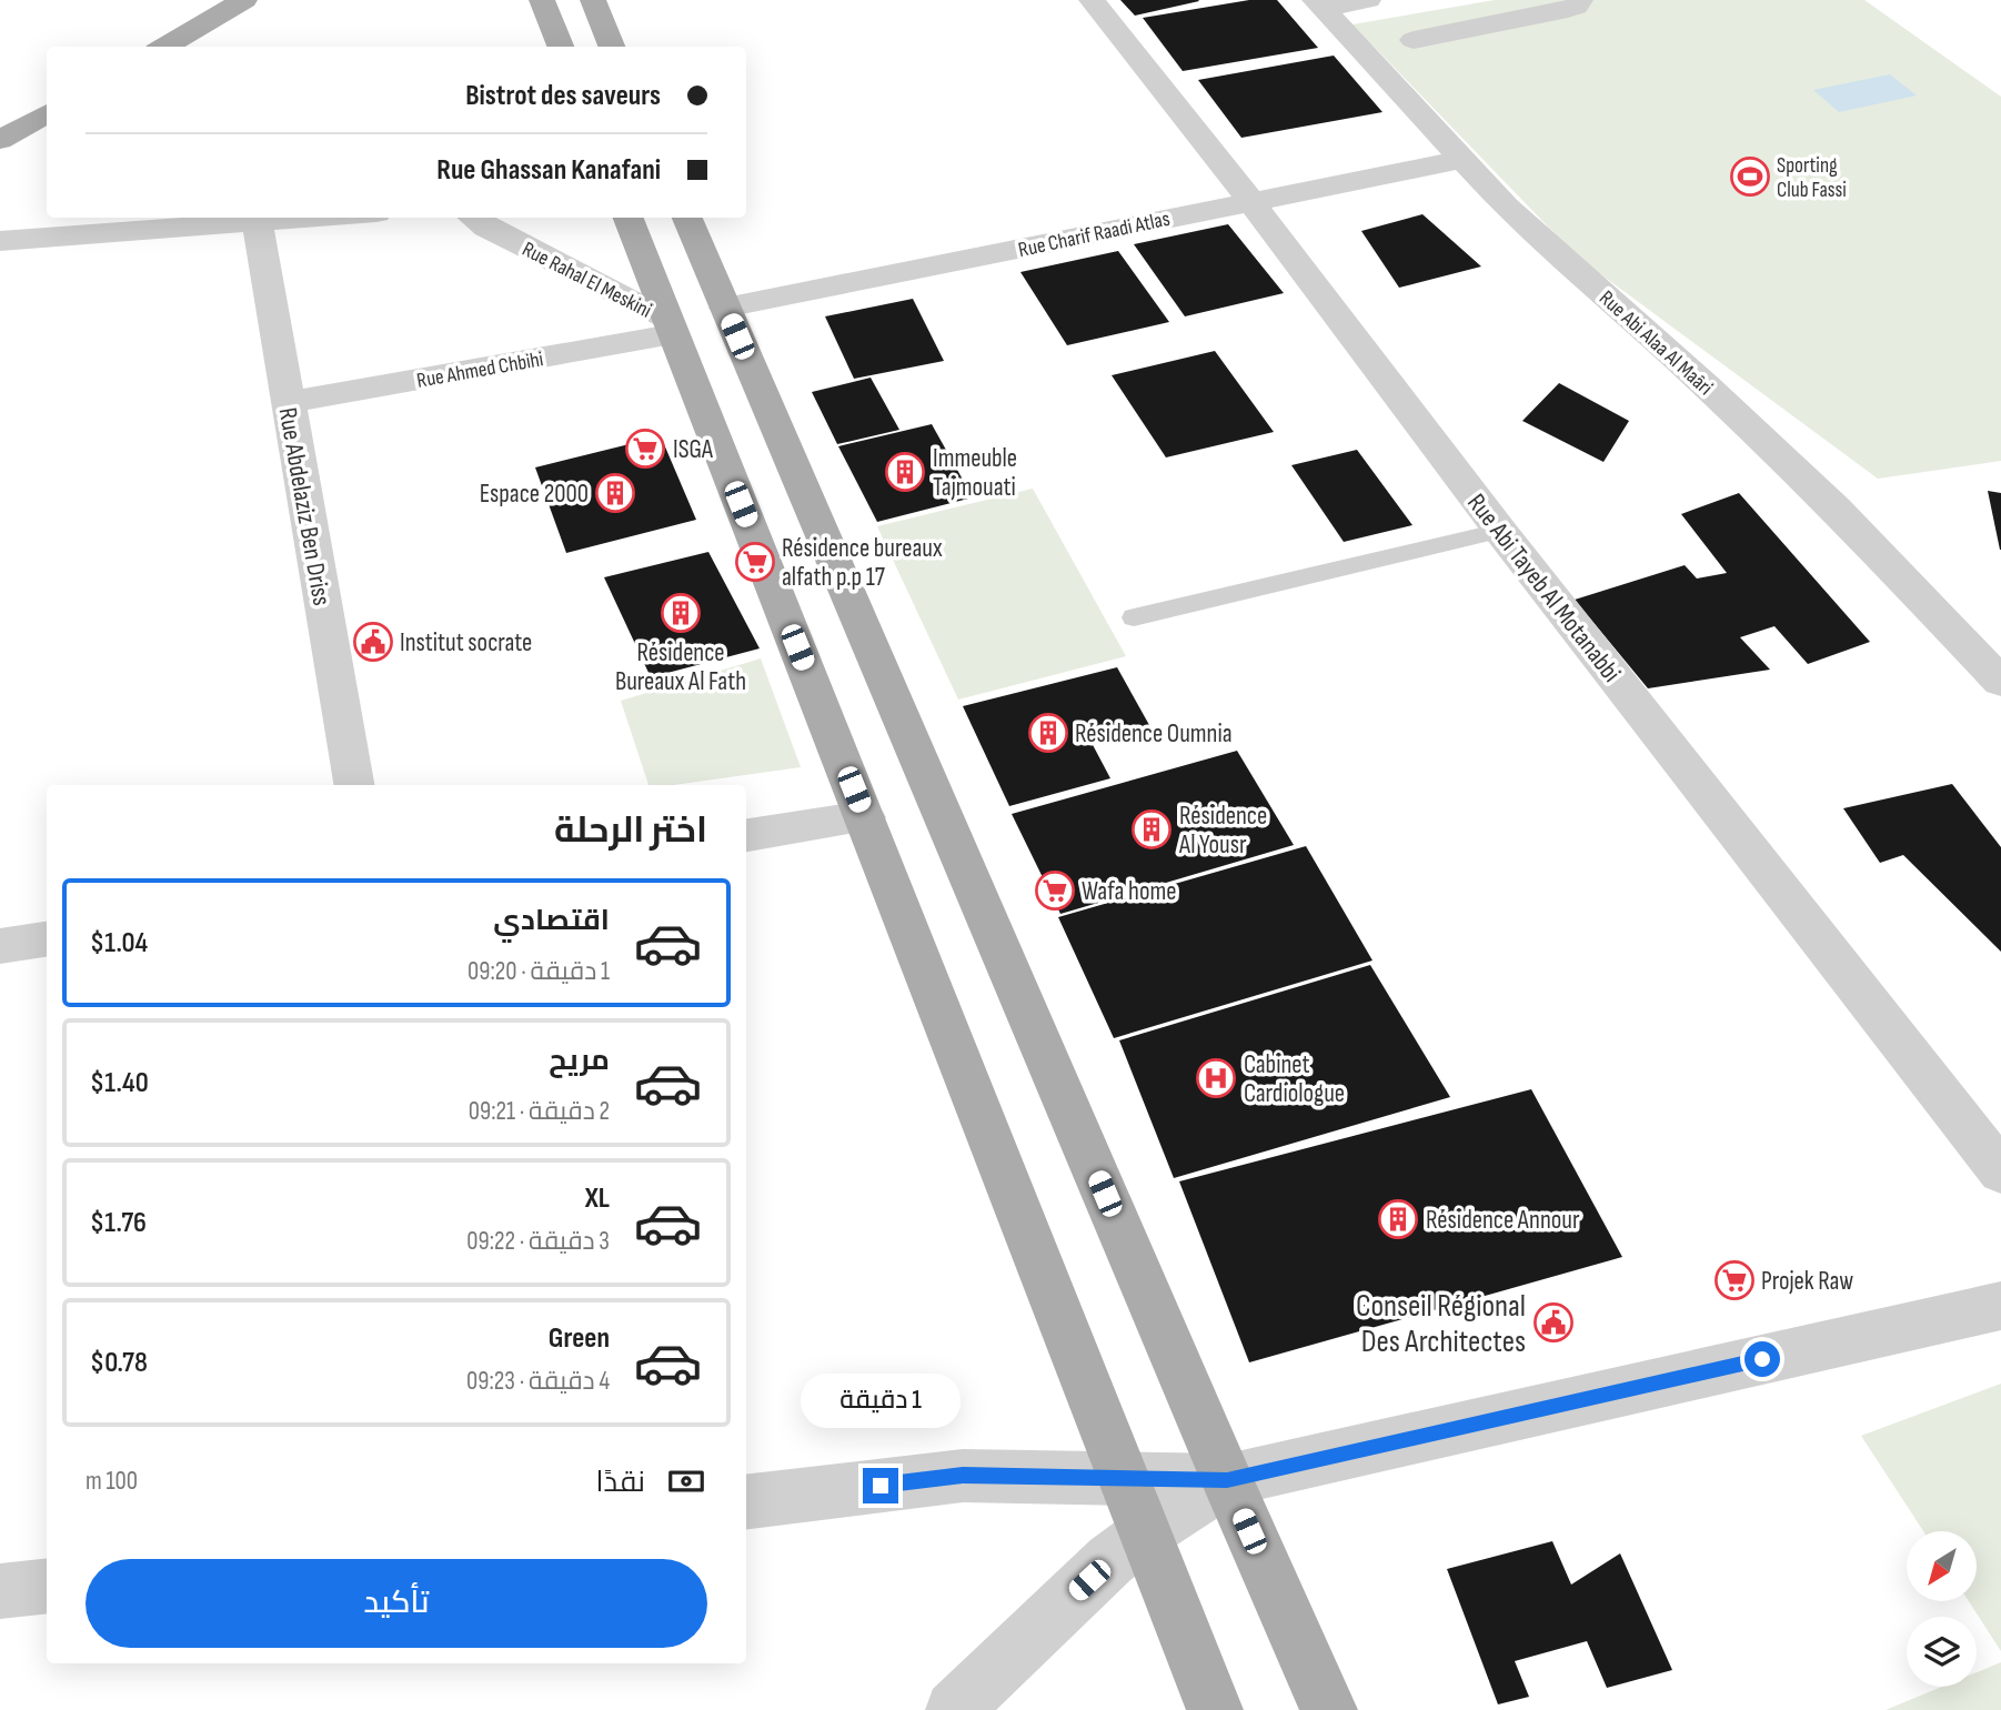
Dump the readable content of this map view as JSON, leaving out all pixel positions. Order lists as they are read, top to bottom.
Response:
{
  "streets": {
    "street": [
      "Rue Charif Raadi Atlas",
      "Rue Rahal El Meskini",
      "Rue Abi Alaa Al Maâri",
      "Rue Ahmed Chbihi",
      "Rue Abdelaziz Ben Driss",
      "Rue Abi Tayeb Al Motanabbi"
    ]
  },
  "crossings": [
    ["Rue Charif Raadi Atlas", "Rue Abi Alaa Al Maâri"],
    ["Rue Charif Raadi Atlas", "Rue Abi Tayeb Al Motanabbi"],
    ["Rue Rahal El Meskini", "Rue Ahmed Chbihi"],
    ["Rue Ahmed Chbihi", "Rue Abdelaziz Ben Driss"]
  ],
  "places": {
    "sports": ["Sporting Club Fassi"],
    "supermarket": [
      "ISGA",
      "Résidence bureaux alfath p.p 17",
      "Wafa home",
      "Projek Raw"
    ],
    "building": [
      "Immeuble Tajmouati",
      "Espace 2000",
      "Résidence Bureaux Al Fath",
      "Résidence Oumnia",
      "Résidence Al Yousr",
      "Résidence Annour"
    ],
    "public building": ["Institut socrate", "Conseil Régional Des Architectes"],
    "hospital": ["Cabinet Cardiologue"]
  },
  "north": "bottom left",
  "page": {
    "banner": ["Bistrot des saveurs", "Rue Ghassan Kanafani"],
    "heading": "اختر الرحلة",
    "list": [
      {
        "name": "اقتصادي",
        "note": "1 دقيقة · 09:20",
        "value": "$1.04"
      },
      {
        "name": "مريح",
        "note": "2 دقيقة · 09:21",
        "value": "$1.40"
      },
      {
        "name": "XL",
        "note": "3 دقيقة · 09:22",
        "value": "$1.76"
      },
      {
        "name": "Green",
        "note": "4 دقيقة · 09:23",
        "value": "$0.78"
      }
    ],
    "bubble": "1 دقيقة",
    "pay": ["نقدًا", "100 m"],
    "buttons": "تأكيد"
  }
}
